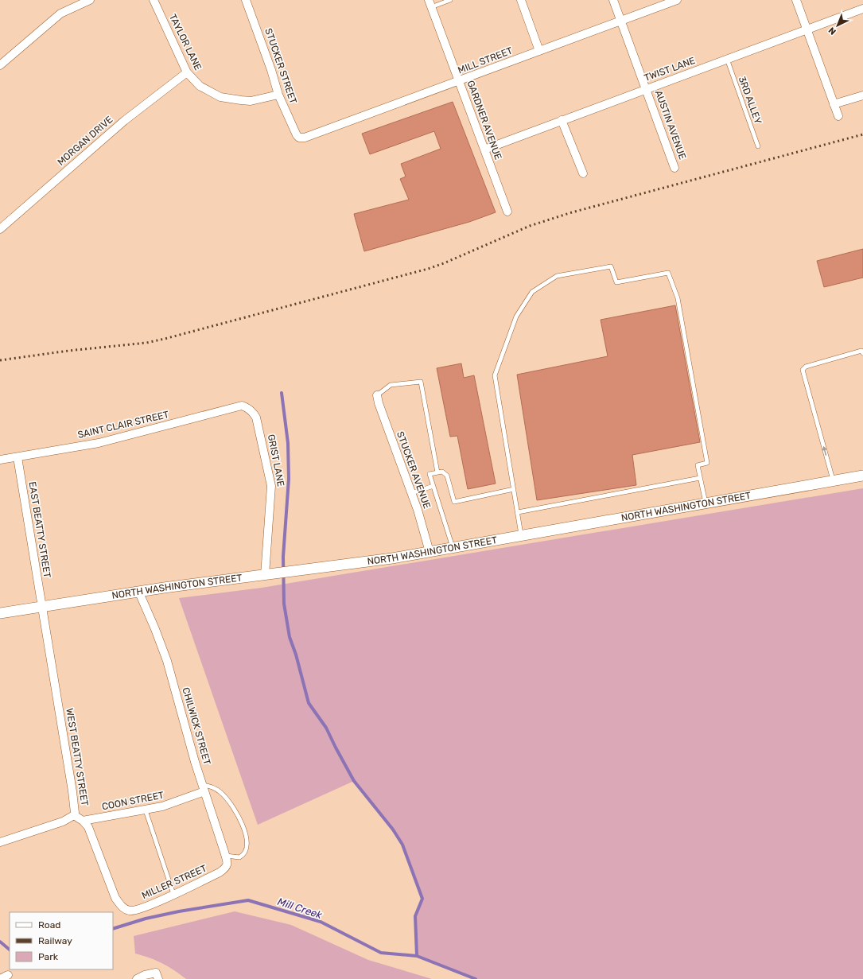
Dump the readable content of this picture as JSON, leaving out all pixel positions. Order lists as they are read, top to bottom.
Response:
{
  "streets": {
    "street": [
      "TAYLOR LANE",
      "MILL STREET",
      "STUCKER STREET",
      "TWIST LANE",
      "GARDNER AVENUE",
      "AUSTIN AVENUE",
      "MORGAN DRIVE",
      "SAINT CLAIR STREET",
      "GRIST LANE",
      "STUCKER AVENUE",
      "NORTH WASHINGTON STREET",
      "EAST BEATTY STREET",
      "CHILWICK STREET",
      "WEST BEATTY STREET",
      "COON STREET",
      "MILLER STREET"
    ],
    "lane": ["3RD ALLEY"]
  },
  "crossings": [
    ["TAYLOR LANE", "STUCKER STREET"],
    ["TAYLOR LANE", "MORGAN DRIVE"],
    ["MILL STREET", "STUCKER STREET"],
    ["MILL STREET", "GARDNER AVENUE"],
    ["MILL STREET", "AUSTIN AVENUE"],
    ["TWIST LANE", "3RD ALLEY"],
    ["TWIST LANE", "GARDNER AVENUE"],
    ["TWIST LANE", "AUSTIN AVENUE"],
    ["SAINT CLAIR STREET", "GRIST LANE"],
    ["SAINT CLAIR STREET", "EAST BEATTY STREET"],
    ["GRIST LANE", "NORTH WASHINGTON STREET"],
    ["STUCKER AVENUE", "NORTH WASHINGTON STREET"],
    ["NORTH WASHINGTON STREET", "EAST BEATTY STREET"],
    ["NORTH WASHINGTON STREET", "CHILWICK STREET"],
    ["NORTH WASHINGTON STREET", "WEST BEATTY STREET"],
    ["EAST BEATTY STREET", "WEST BEATTY STREET"],
    ["CHILWICK STREET", "COON STREET"],
    ["CHILWICK STREET", "MILLER STREET"],
    ["WEST BEATTY STREET", "COON STREET"],
    ["WEST BEATTY STREET", "MILLER STREET"]
  ],
  "water": ["Mill Creek"],
  "legend": ["Road", "Railway", "Park"],
  "north": "bottom left"
}
